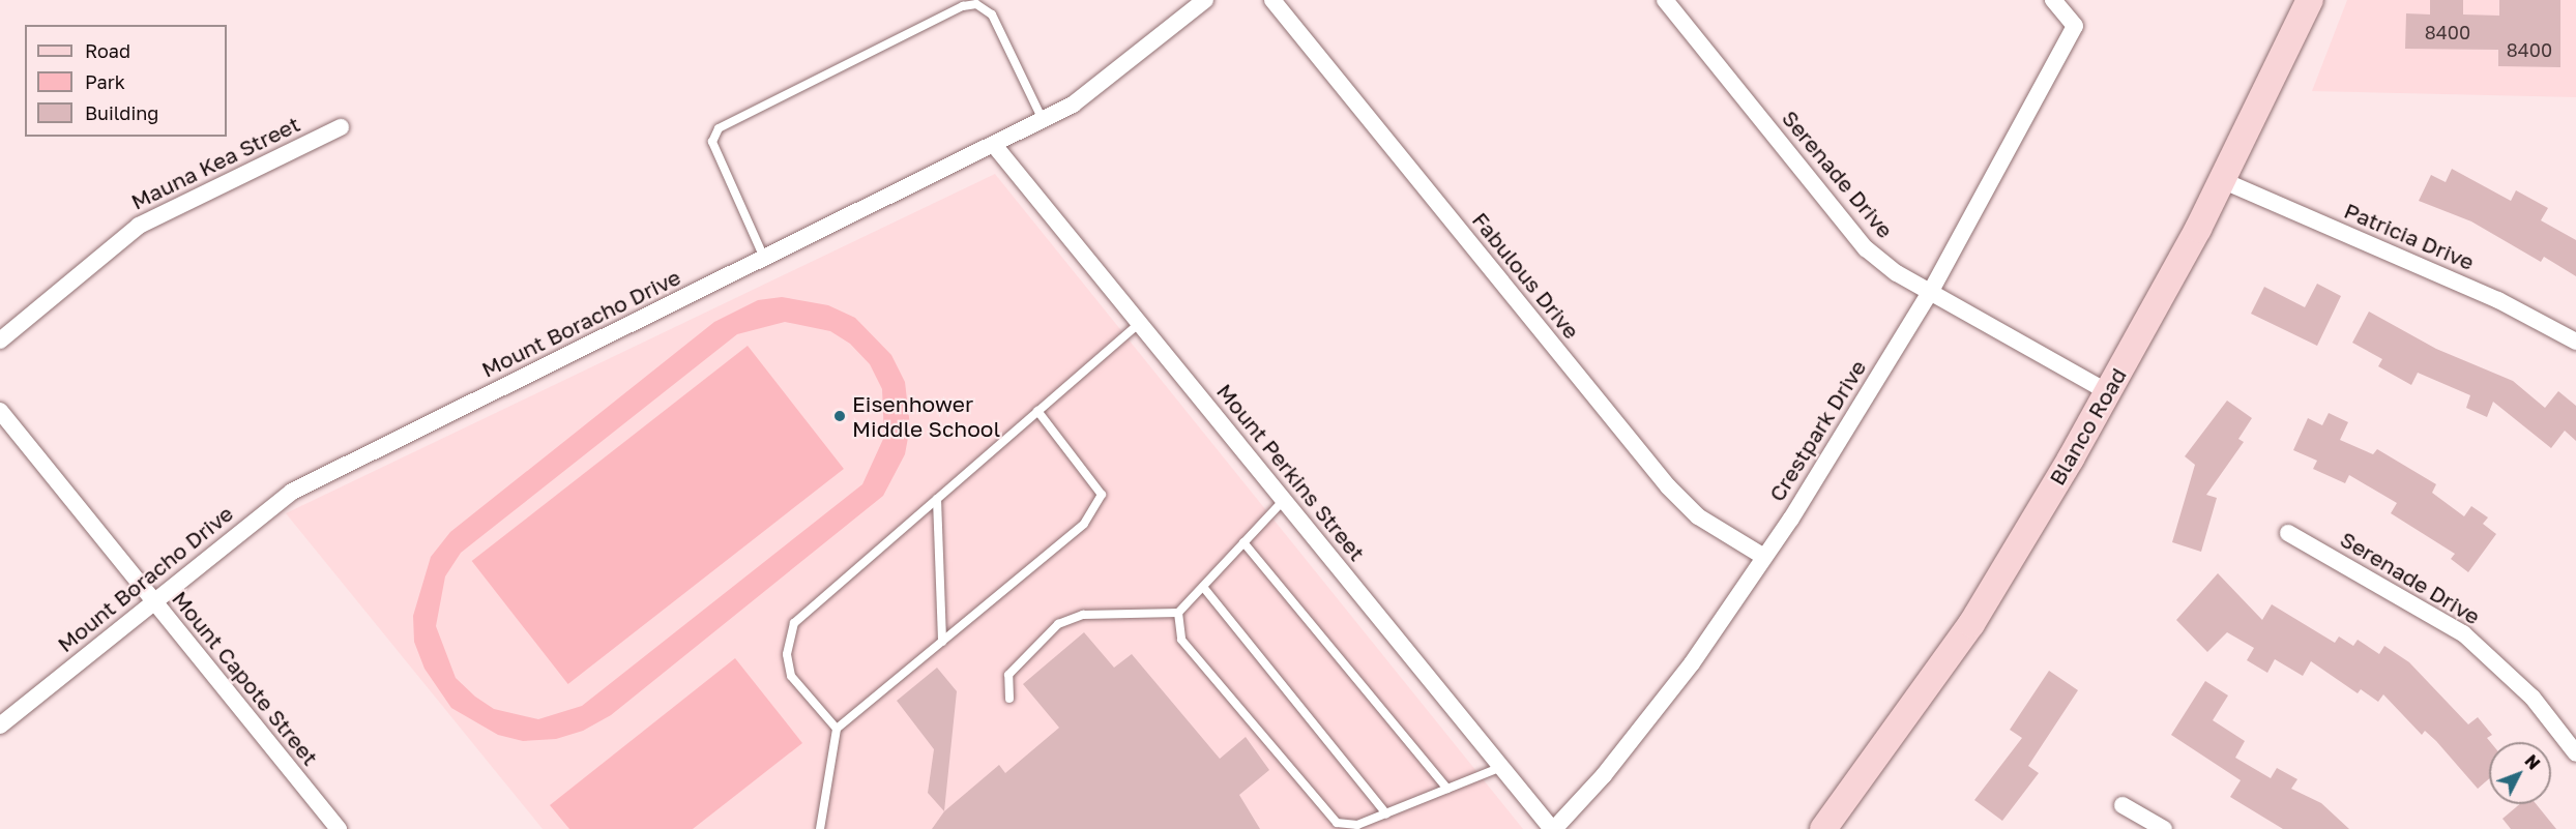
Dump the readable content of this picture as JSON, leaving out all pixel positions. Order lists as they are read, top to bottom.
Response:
{
  "streets": {
    "main road": ["Blanco Road"],
    "street": [
      "Mauna Kea Street",
      "Serenade Drive",
      "Patricia Drive",
      "Fabulous Drive",
      "Mount Boracho Drive",
      "Crestpark Drive",
      "Mount Perkins Street",
      "Mount Capote Street"
    ]
  },
  "crossings": [
    ["Serenade Drive", "Blanco Road"],
    ["Serenade Drive", "Crestpark Drive"],
    ["Patricia Drive", "Blanco Road"],
    ["Fabulous Drive", "Crestpark Drive"],
    ["Mount Boracho Drive", "Mount Perkins Street"],
    ["Mount Boracho Drive", "Mount Capote Street"],
    ["Crestpark Drive", "Mount Perkins Street"]
  ],
  "places": ["Eisenhower Middle School"],
  "house_numbers": ["8400", "8400"],
  "legend": ["Road", "Park", "Building"],
  "north": "top right"
}
